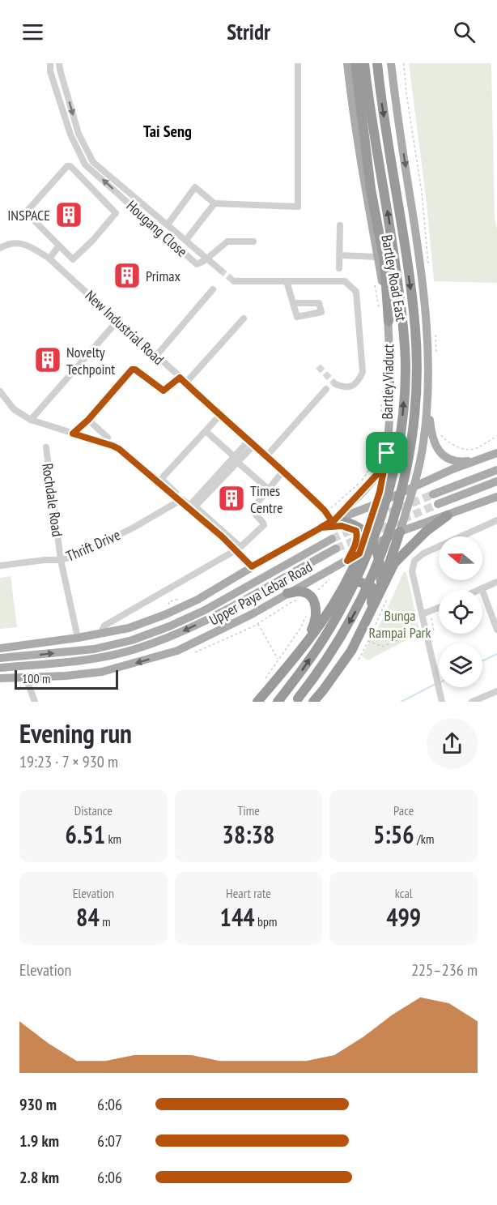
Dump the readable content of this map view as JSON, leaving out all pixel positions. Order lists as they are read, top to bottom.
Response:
{
  "streets": {
    "highway": ["Bartley Viaduct"],
    "main road": ["Bartley Road East", "Upper Paya Lebar Road"],
    "street": [
      "Hougang Close",
      "New Industrial Road",
      "Rochdale Road",
      "Thrift Drive"
    ]
  },
  "crossings": [
    ["Bartley Road East", "Upper Paya Lebar Road"],
    ["New Industrial Road", "Upper Paya Lebar Road"],
    ["Rochdale Road", "Thrift Drive"],
    ["Rochdale Road", "Upper Paya Lebar Road"]
  ],
  "districts": ["Tai Seng"],
  "parks": ["Bunga Rampai Park"],
  "places": {
    "building": [
      "INSPACE",
      "Primax",
      "Novelty Techpoint",
      "Times Centre"
    ]
  },
  "scale_bar": "100 m",
  "north": "left",
  "page": {
    "header": "Stridr",
    "scale": "100 m",
    "heading": ["Evening run", "19:23 · 7 × 930 m"],
    "stats": [
      ["Distance", "6.51 km"],
      ["Time", "38:38"],
      ["Pace", "5:56 /km"],
      ["Elevation", "84 m"],
      ["Heart rate", "144 bpm"],
      ["kcal", "499"]
    ],
    "chart": ["Elevation", "225–236 m"],
    "list": [
      {
        "name": "930 m",
        "note": "6:06"
      },
      {
        "name": "1.9 km",
        "note": "6:07"
      },
      {
        "name": "2.8 km",
        "note": "6:06"
      }
    ]
  }
}
